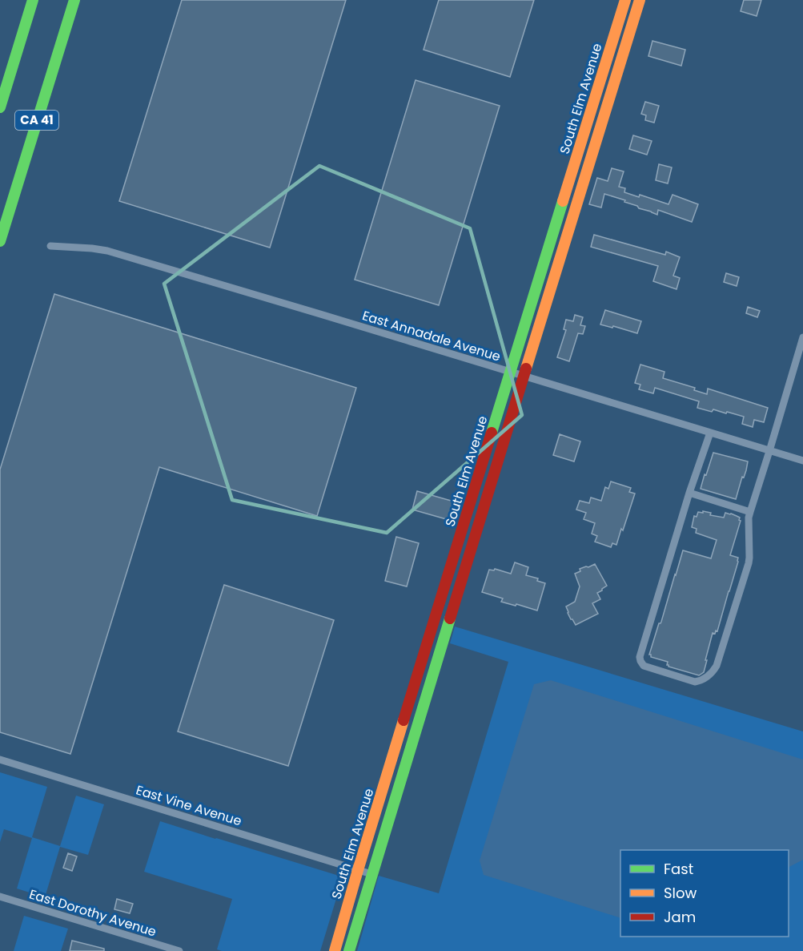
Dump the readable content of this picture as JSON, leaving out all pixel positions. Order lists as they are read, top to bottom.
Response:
{
  "streets": {
    "main road": ["South Elm Avenue", "CA 41"],
    "street": ["East Annadale Avenue", "East Vine Avenue", "East Dorothy Avenue"]
  },
  "crossings": [
    ["South Elm Avenue", "East Annadale Avenue"],
    ["South Elm Avenue", "East Vine Avenue"]
  ],
  "legend": ["Fast", "Slow", "Jam"]
}
